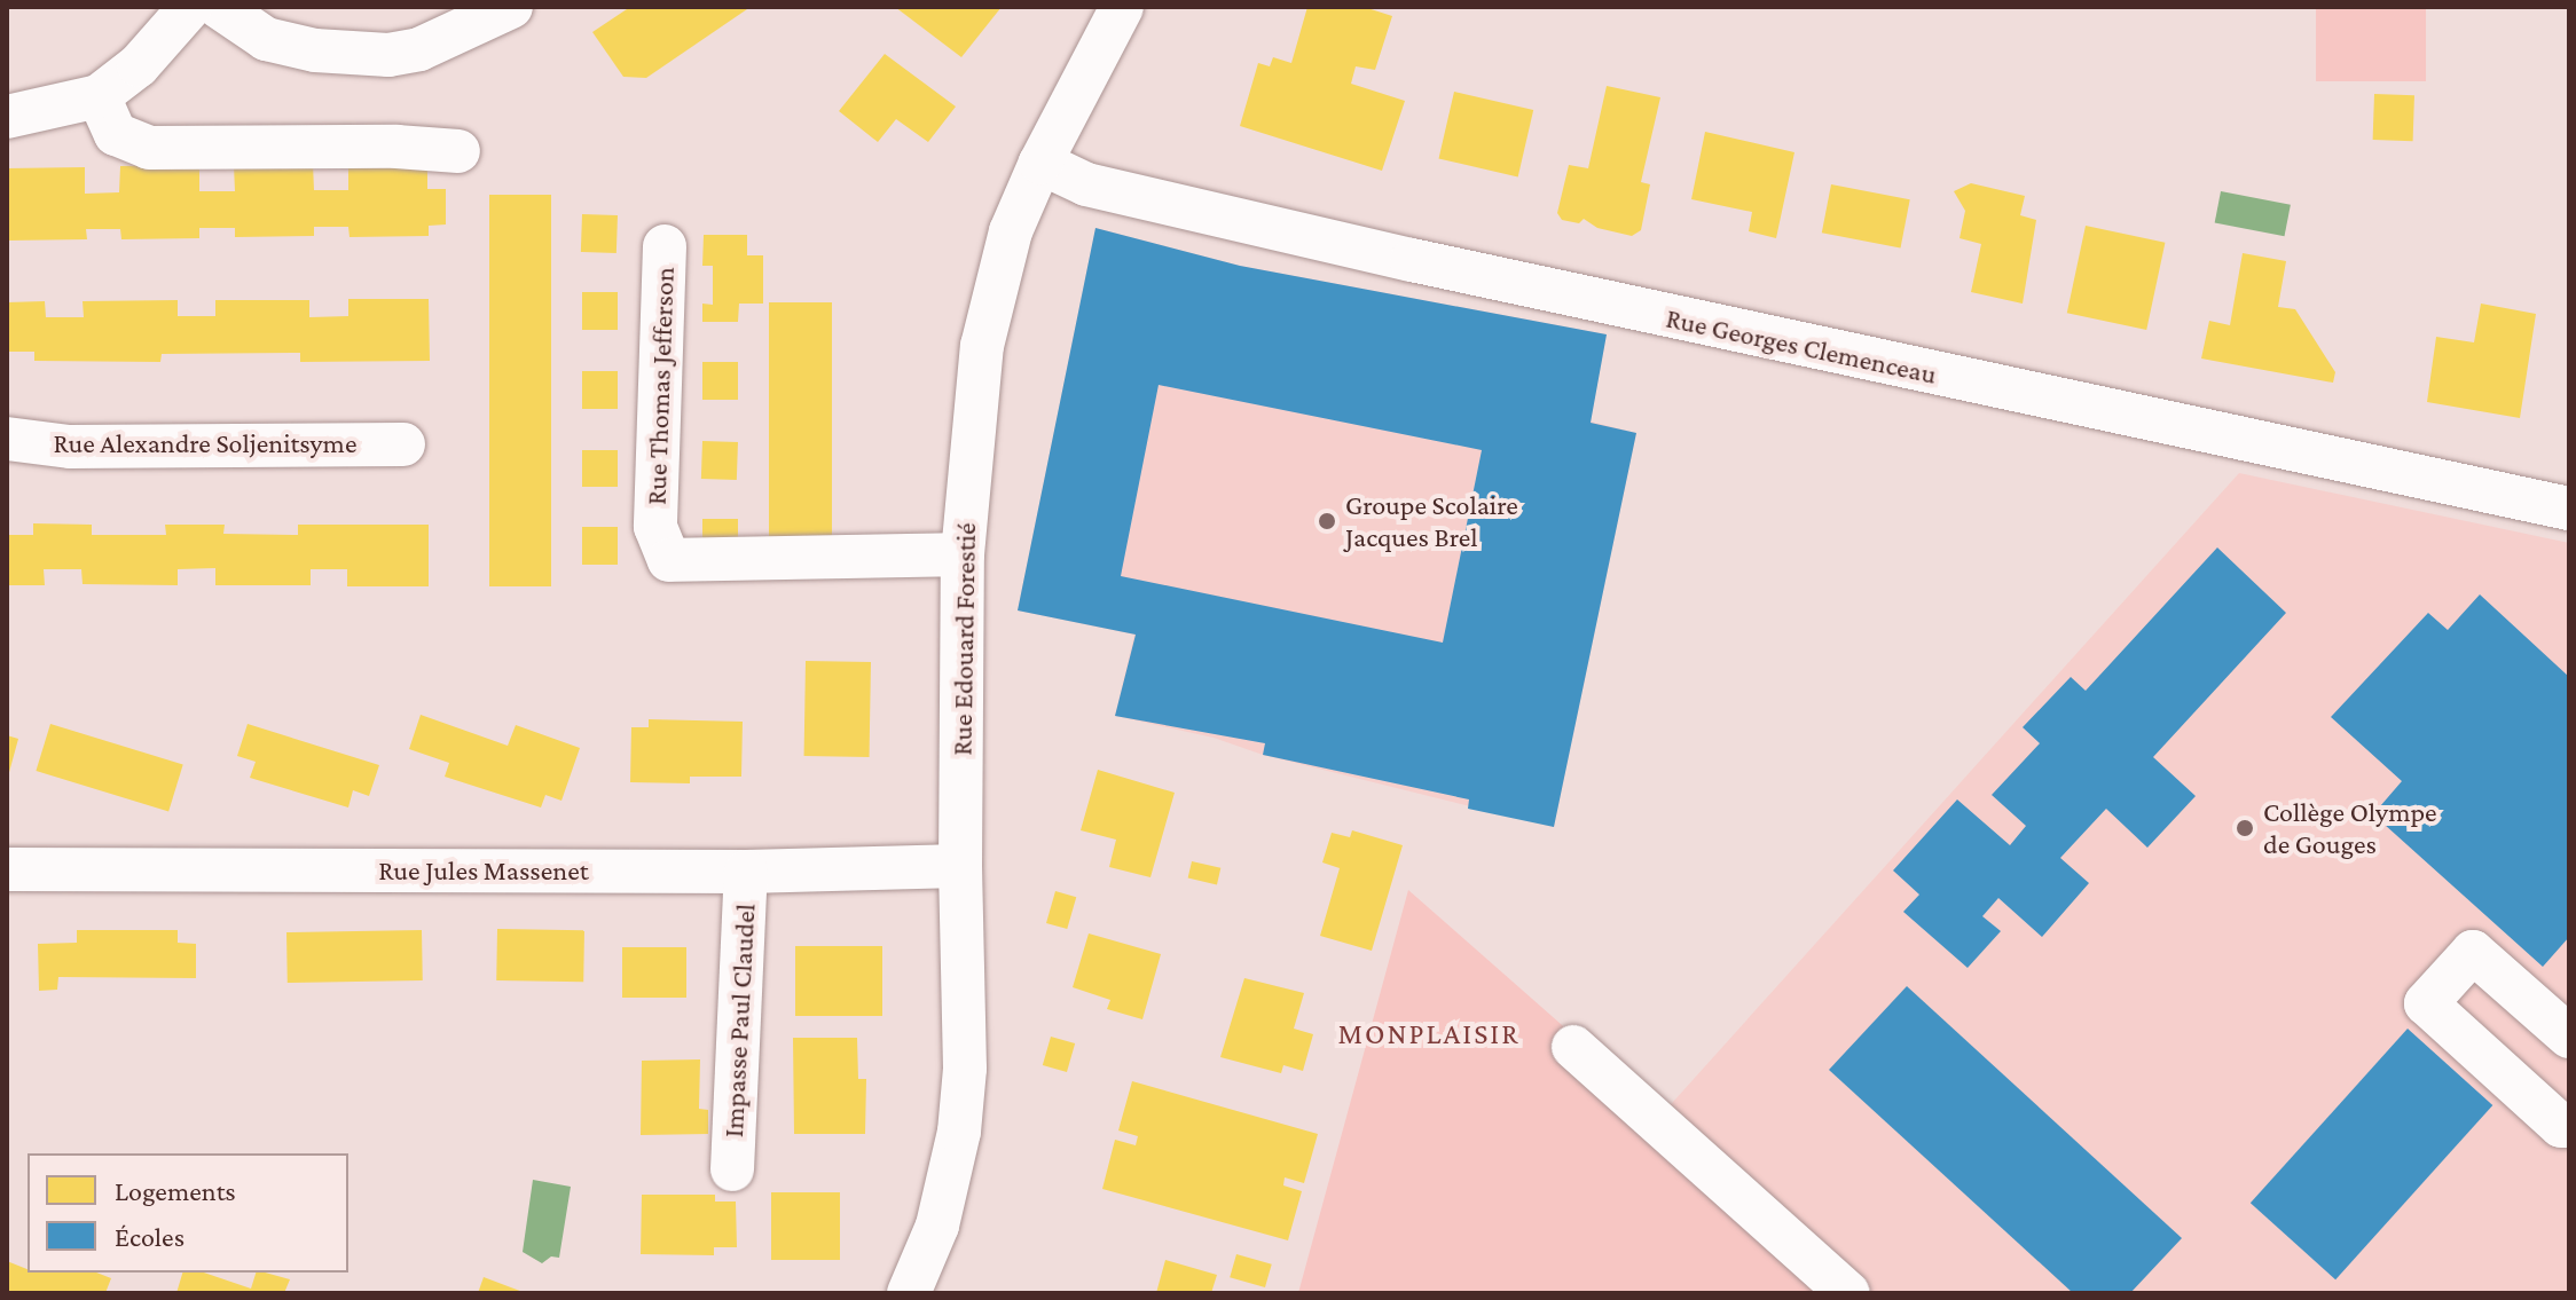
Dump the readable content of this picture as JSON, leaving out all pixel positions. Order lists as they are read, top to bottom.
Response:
{
  "streets": {
    "street": [
      "Rue Georges Clemenceau",
      "Rue Thomas Jefferson",
      "Rue Alexandre Soljenitsyme",
      "Rue Edouard Forestié",
      "Rue Jules Massenet",
      "Impasse Paul Claudel"
    ]
  },
  "crossings": [
    ["Rue Georges Clemenceau", "Rue Edouard Forestié"],
    ["Rue Thomas Jefferson", "Rue Edouard Forestié"],
    ["Rue Edouard Forestié", "Rue Jules Massenet"],
    ["Rue Jules Massenet", "Impasse Paul Claudel"]
  ],
  "districts": ["MONPLAISIR"],
  "places": ["Groupe Scolaire Jacques Brel", "Collège Olympe de Gouges"],
  "legend": ["Logements", "Écoles"]
}
